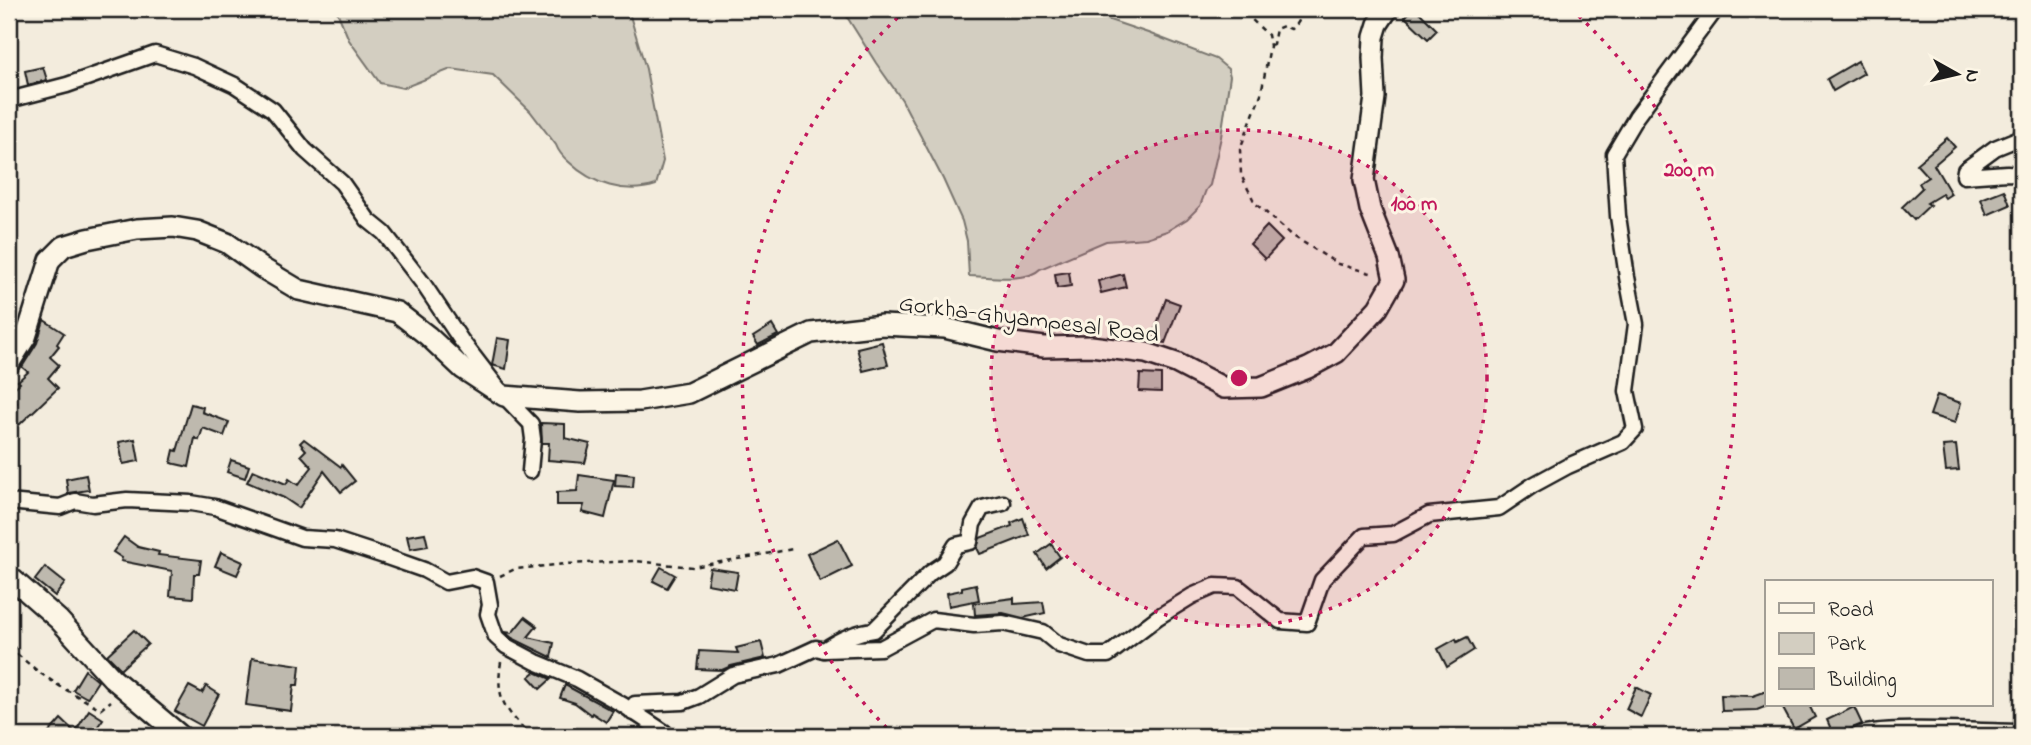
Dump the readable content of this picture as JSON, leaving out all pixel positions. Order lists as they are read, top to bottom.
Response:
{
  "streets": {
    "main road": ["Gorkha-Ghyampesal Road"]
  },
  "legend": ["Road", "Park", "Building"],
  "north": "right",
  "rings": ["200 m", "100 m"]
}
